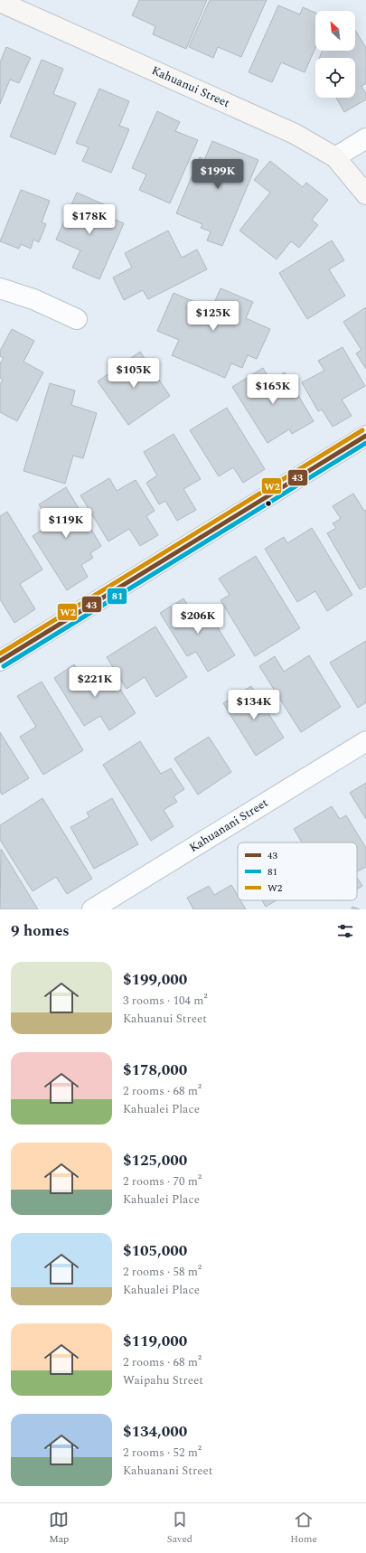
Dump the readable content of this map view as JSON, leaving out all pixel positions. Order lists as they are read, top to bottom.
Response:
{
  "streets": {
    "street": ["Kahuanui Street", "Kahuanani Street"]
  },
  "lines": ["transit line W2", "transit line 43", "transit line 81"],
  "legend": ["43", "81", "W2"],
  "north": "top left",
  "page": {
    "price": [
      "$199K",
      "$178K",
      "$125K",
      "$105K",
      "$165K",
      "$119K",
      "$206K",
      "$221K",
      "$134K"
    ],
    "heading": "9 homes",
    "list": [
      {
        "name": "$199,000",
        "note": "3 rooms · 104 m² · Kahuanui Street"
      },
      {
        "name": "$178,000",
        "note": "2 rooms · 68 m² · Kahualei Place"
      },
      {
        "name": "$125,000",
        "note": "2 rooms · 70 m² · Kahualei Place"
      },
      {
        "name": "$105,000",
        "note": "2 rooms · 58 m² · Kahualei Place"
      },
      {
        "name": "$119,000",
        "note": "2 rooms · 68 m² · Waipahu Street"
      },
      {
        "name": "$134,000",
        "note": "2 rooms · 52 m² · Kahuanani Street"
      }
    ],
    "tabs": ["Map", "Saved", "Home"]
  }
}
